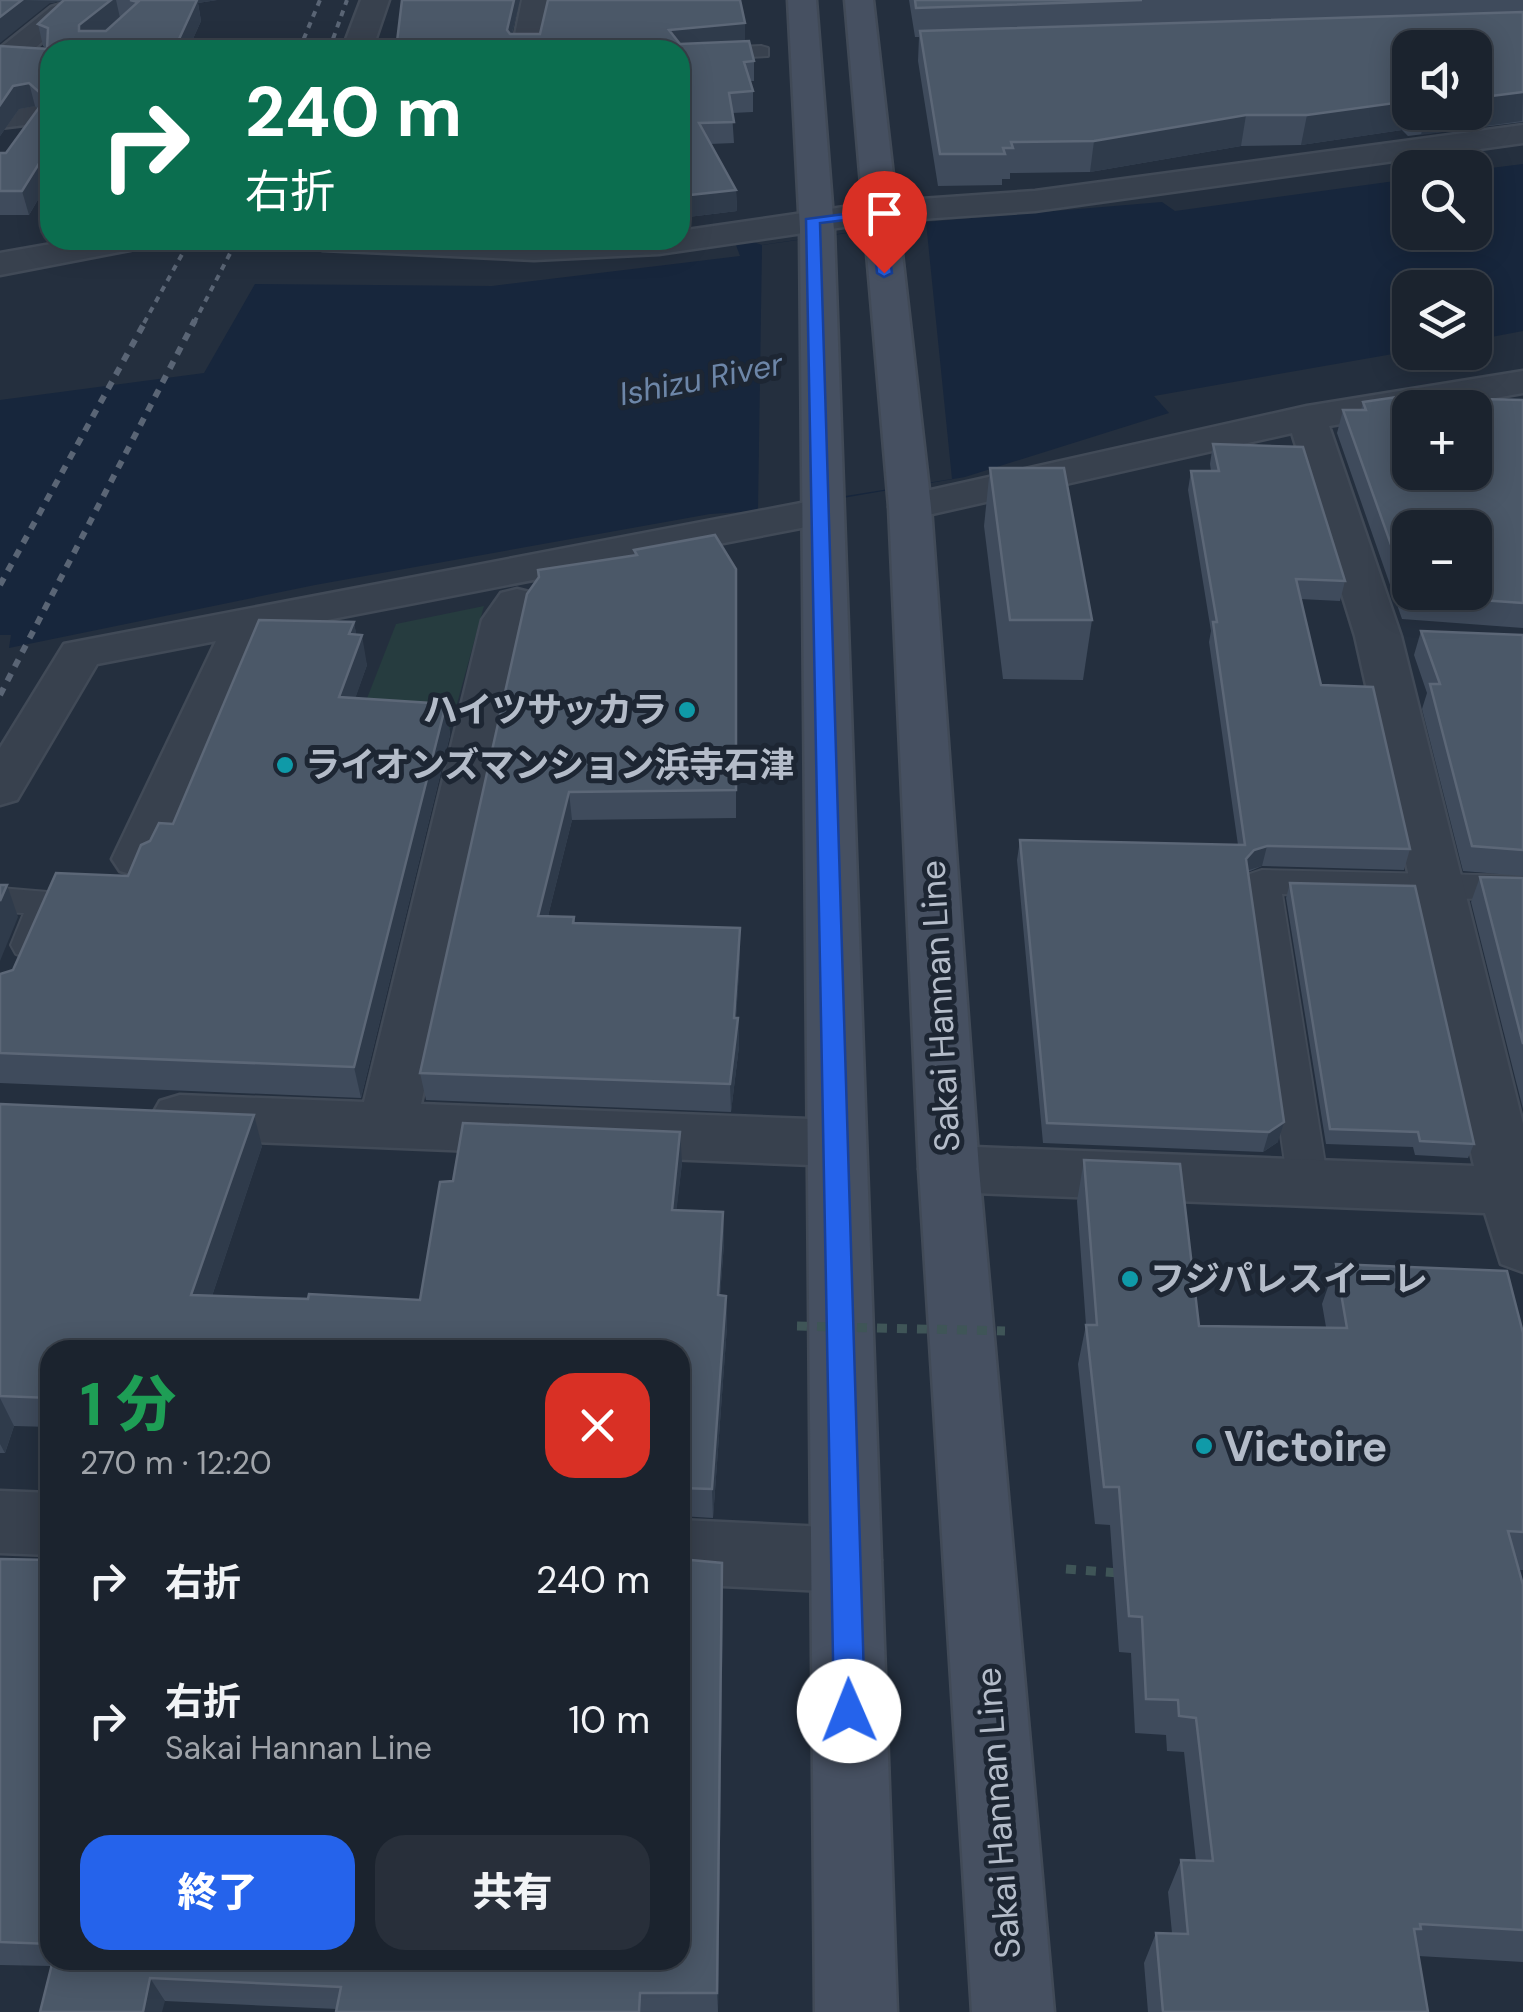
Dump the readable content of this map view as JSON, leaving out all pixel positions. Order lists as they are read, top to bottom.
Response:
{
  "streets": {
    "main road": ["Sakai Hannan Line"]
  },
  "water": ["Ishizu River"],
  "places": [
    "ハイツサッカラ",
    "ライオンズマンション浜寺石津",
    "フジパレスイーレ",
    "Victoire"
  ],
  "page": {
    "map_buttons": ["+", "−"],
    "turn": ["240 m", "右折"],
    "heading": ["1 分", "270 m · 12:20"],
    "list": [
      {
        "name": "右折",
        "value": "240 m"
      },
      {
        "name": "右折",
        "note": "Sakai Hannan Line",
        "value": "10 m"
      }
    ],
    "buttons": ["終了", "共有"]
  }
}
